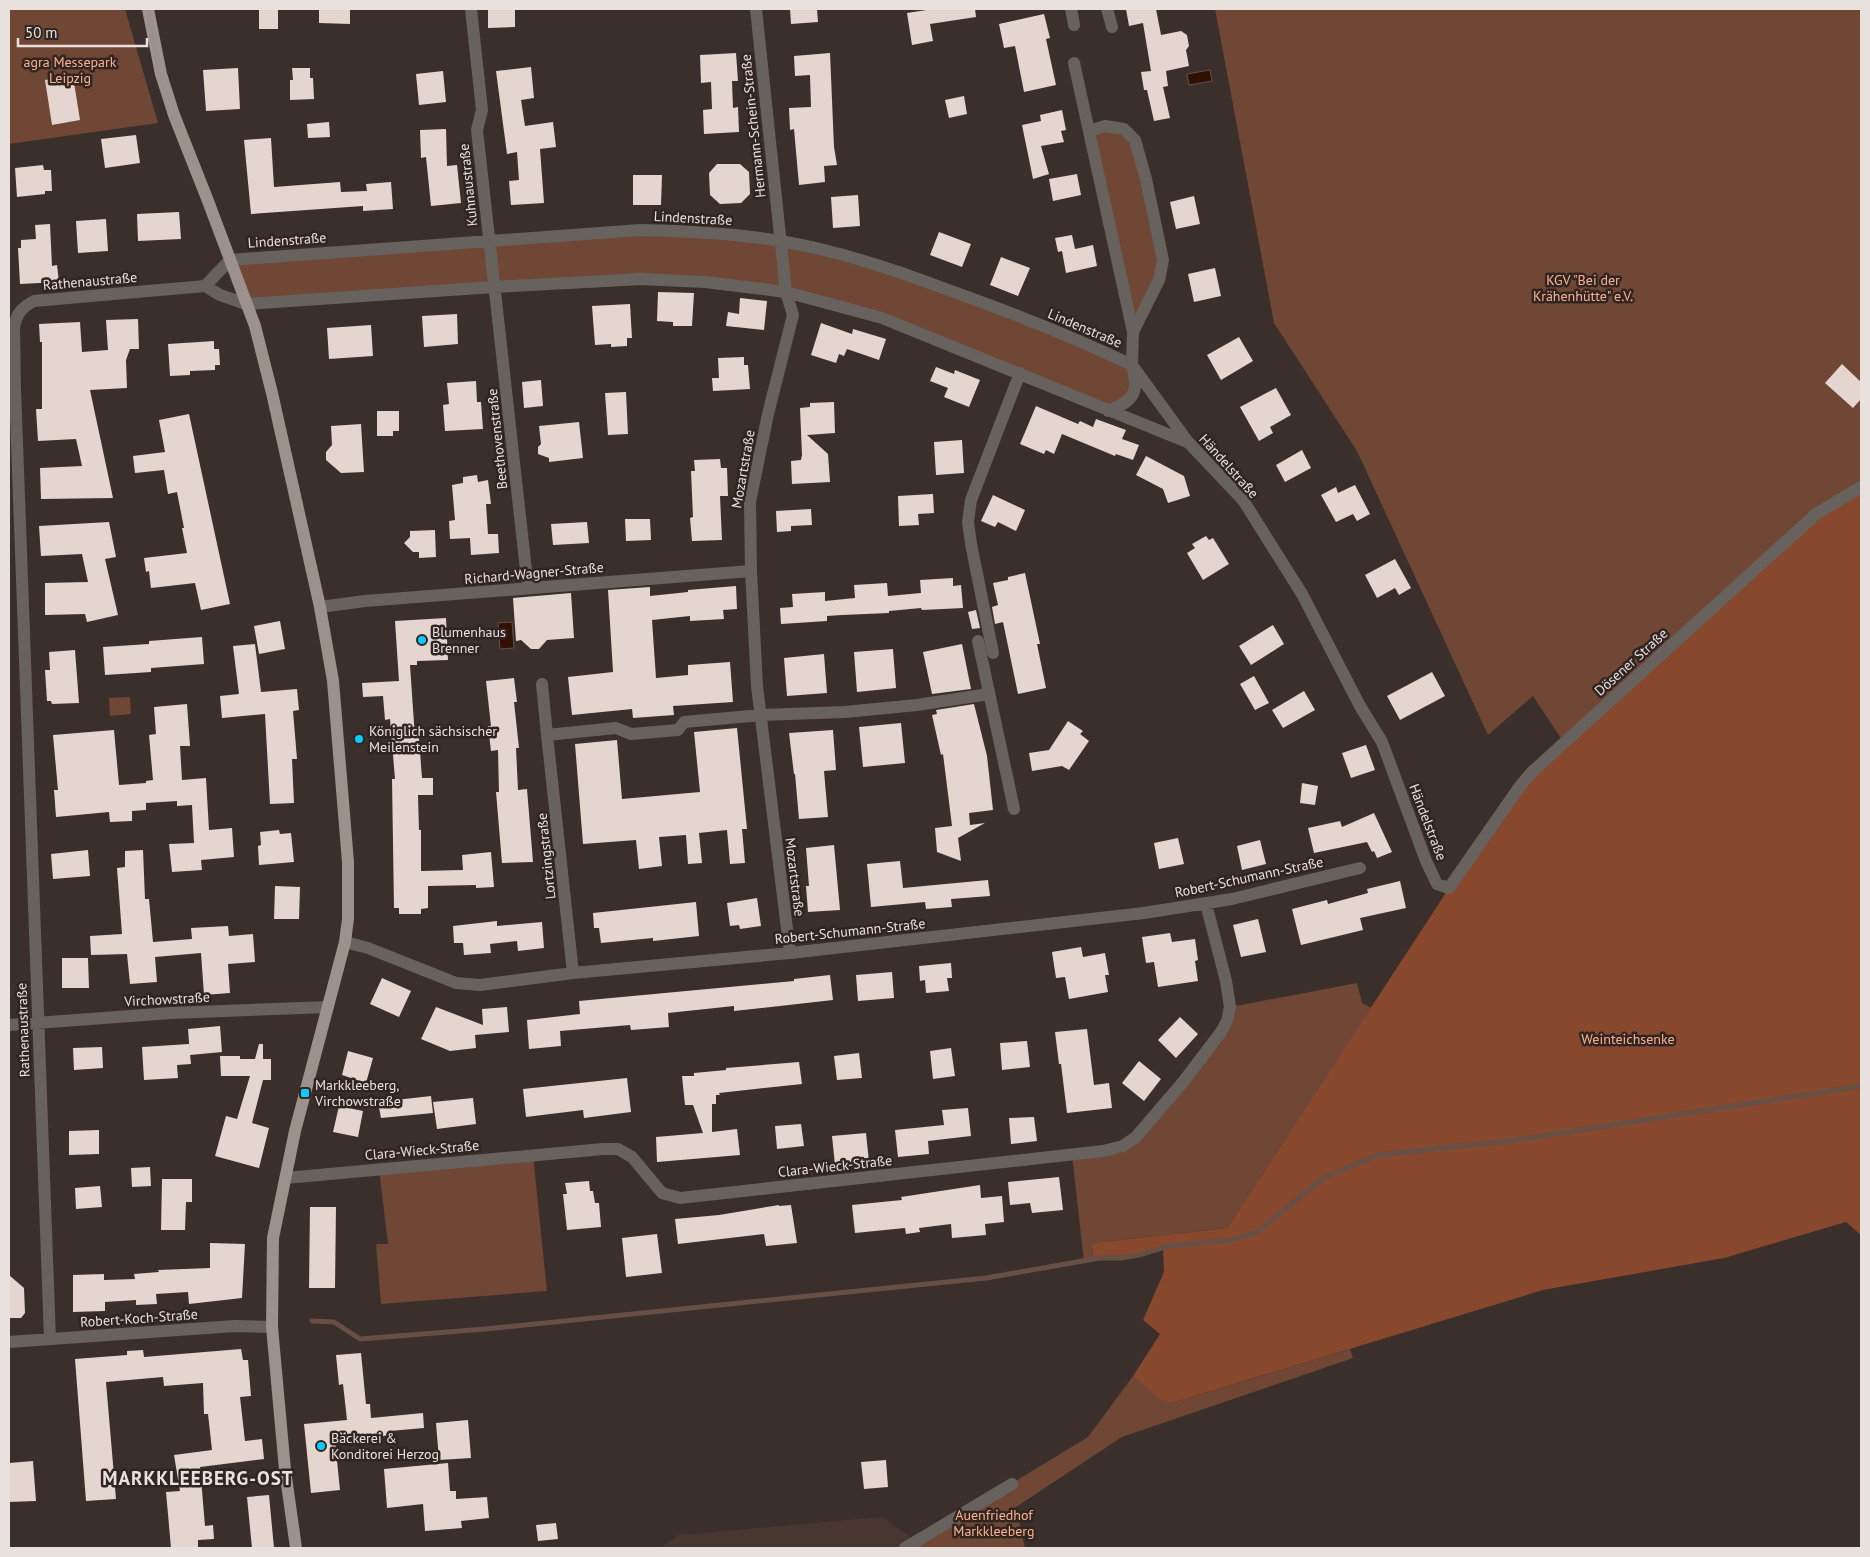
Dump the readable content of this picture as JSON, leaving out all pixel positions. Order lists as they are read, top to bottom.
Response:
{
  "streets": {
    "street": [
      "Hermann-Schein-Straße",
      "Kuhnaustraße",
      "Lindenstraße",
      "Rathenaustraße",
      "Beethovenstraße",
      "Händelstraße",
      "Mozartstraße",
      "Richard-Wagner-Straße",
      "Dösener Straße",
      "Lortzingstraße",
      "Robert-Schumann-Straße",
      "Virchowstraße",
      "Clara-Wieck-Straße",
      "Robert-Koch-Straße"
    ]
  },
  "crossings": [
    ["Hermann-Schein-Straße", "Lindenstraße"],
    ["Hermann-Schein-Straße", "Mozartstraße"],
    ["Kuhnaustraße", "Lindenstraße"],
    ["Kuhnaustraße", "Beethovenstraße"],
    ["Lindenstraße", "Händelstraße"],
    ["Rathenaustraße", "Virchowstraße"],
    ["Rathenaustraße", "Robert-Koch-Straße"],
    ["Beethovenstraße", "Richard-Wagner-Straße"],
    ["Händelstraße", "Dösener Straße"],
    ["Mozartstraße", "Richard-Wagner-Straße"],
    ["Mozartstraße", "Robert-Schumann-Straße"],
    ["Lortzingstraße", "Robert-Schumann-Straße"],
    ["Robert-Schumann-Straße", "Clara-Wieck-Straße"]
  ],
  "districts": ["MARKKLEEBERG-OST"],
  "parks": [
    "agra Messepark Leipzig",
    "KGV \"Bei der Krähenhütte\" e.V.",
    "Weinteichsenke",
    "Auenfriedhof Markkleeberg"
  ],
  "places": {
    "other": ["Blumenhaus Brenner", "Königlich sächsischer Meilenstein", "Bäckerei & Konditorei Herzog"],
    "transit": ["Markkleeberg, Virchowstraße"]
  },
  "scale_bar": "50 m"
}
